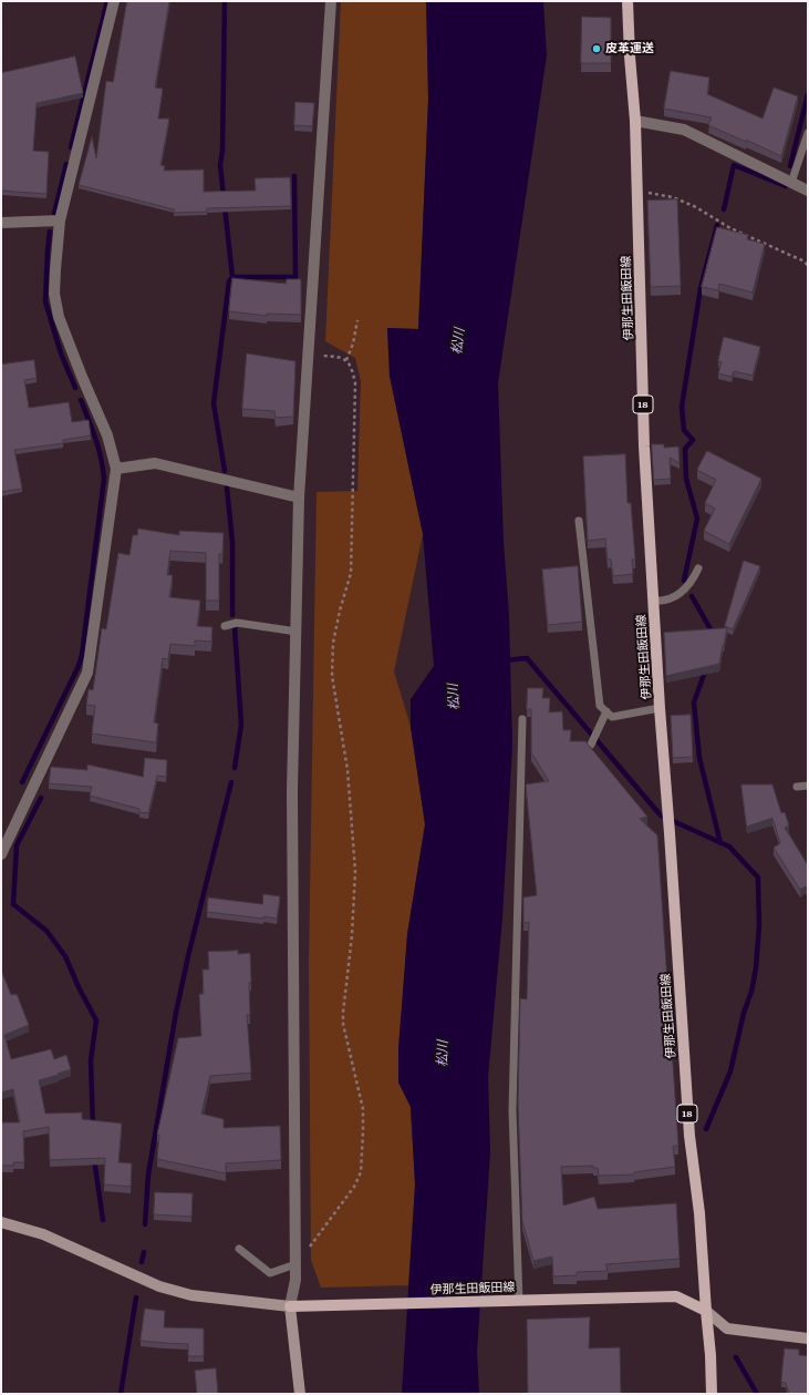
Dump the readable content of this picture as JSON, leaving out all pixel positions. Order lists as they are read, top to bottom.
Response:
{
  "streets": {
    "main road": ["伊那生田飯田線", "18"]
  },
  "water": ["松川"],
  "places": ["皮革運送"]
}
